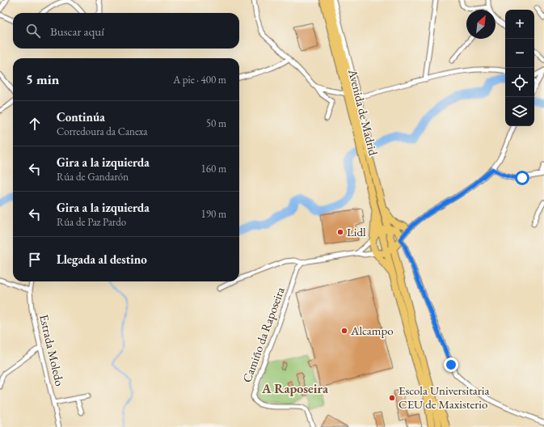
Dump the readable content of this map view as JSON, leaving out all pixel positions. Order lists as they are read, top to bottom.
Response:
{
  "streets": {
    "highway": ["Avenida de Madrid"],
    "street": ["Camiño da Raposeira", "Estrada Moledo"]
  },
  "districts": ["A Raposeira"],
  "places": ["Lidl", "Alcampo", "Escola Universitaria CEU de Maxisterio"],
  "north": "top right",
  "page": {
    "map_buttons": ["+", "−"],
    "search": "Buscar aquí",
    "heading": ["5 min", "A pie · 400 m"],
    "list": [
      ["Continúa", "Corredoura da Canexa", "50 m"],
      ["Gira a la izquierda", "Rúa de Gandarón", "160 m"],
      ["Gira a la izquierda", "Rúa de Paz Pardo", "190 m"],
      "Llegada al destino"
    ]
  }
}
